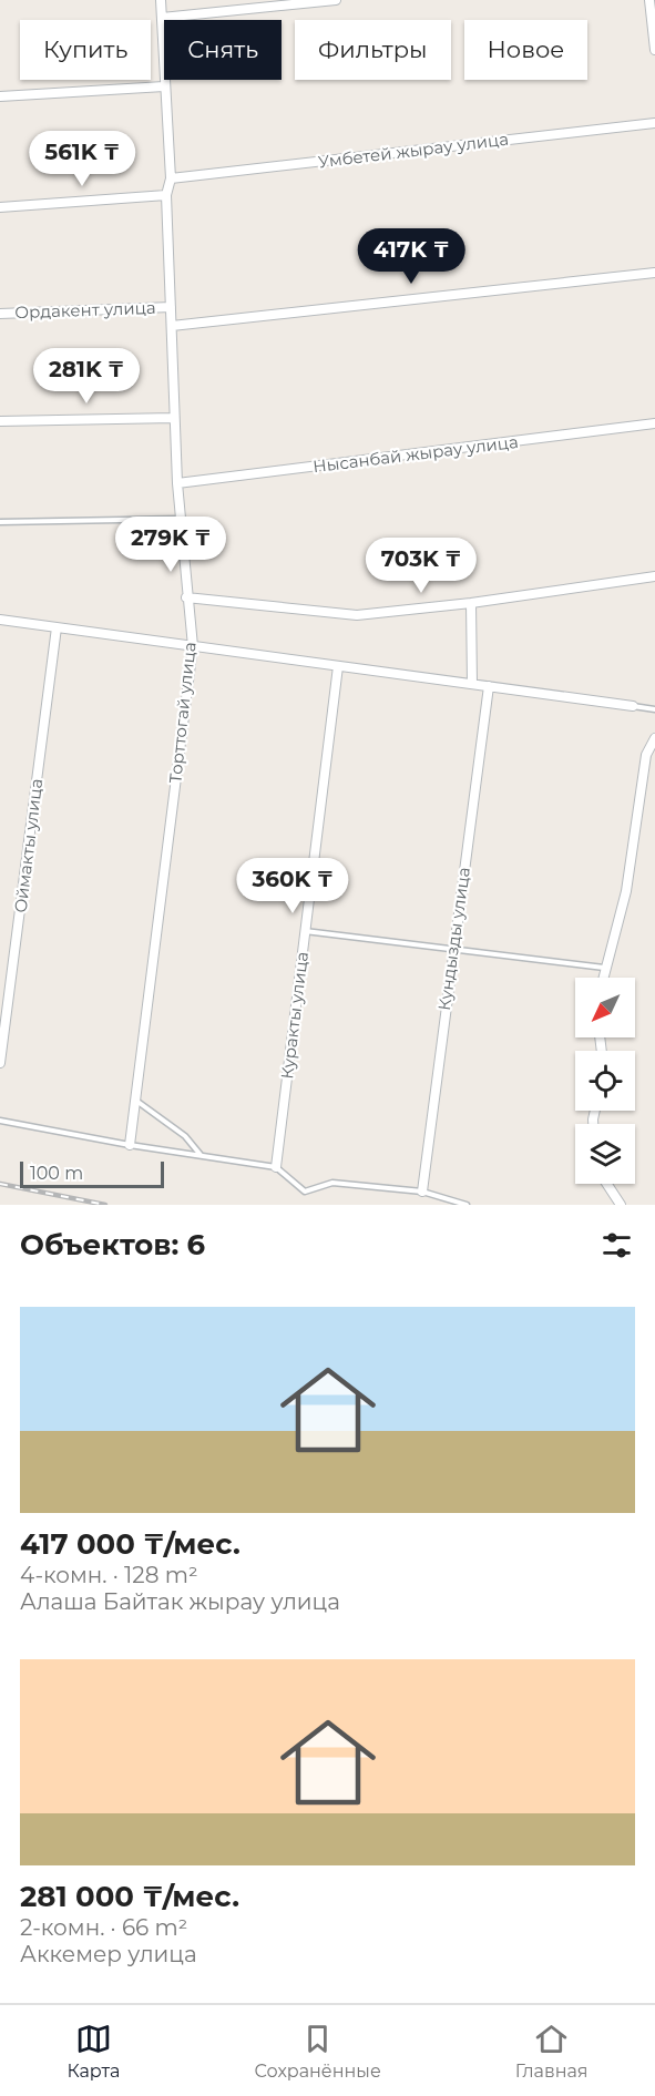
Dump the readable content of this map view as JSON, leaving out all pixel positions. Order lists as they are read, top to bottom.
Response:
{
  "streets": {
    "street": [
      "Умбетей жырау улица",
      "Ордакент улица",
      "Нысанбай жырау улица",
      "Торттогай улица",
      "Оймакты улица",
      "Кундызды улица",
      "Куракты улица"
    ]
  },
  "crossings": [
    ["Умбетей жырау улица", "Торттогай улица"],
    ["Ордакент улица", "Торттогай улица"],
    ["Нысанбай жырау улица", "Торттогай улица"]
  ],
  "scale_bar": "100 m",
  "north": "bottom left",
  "page": {
    "chip": [
      "Купить",
      "Снять",
      "Фильтры",
      "Новое"
    ],
    "price": [
      "561K ₸",
      "417K ₸",
      "281K ₸",
      "279K ₸",
      "703K ₸",
      "360K ₸"
    ],
    "scale": "100 m",
    "heading": "Объектов: 6",
    "list": [
      {
        "name": "417 000 ₸/мес.",
        "note": "4-комн. · 128 m² · Алаша Байтак жырау улица"
      },
      {
        "name": "281 000 ₸/мес.",
        "note": "2-комн. · 66 m² · Аккемер улица"
      }
    ],
    "tabs": ["Карта", "Сохранённые", "Главная"]
  }
}
